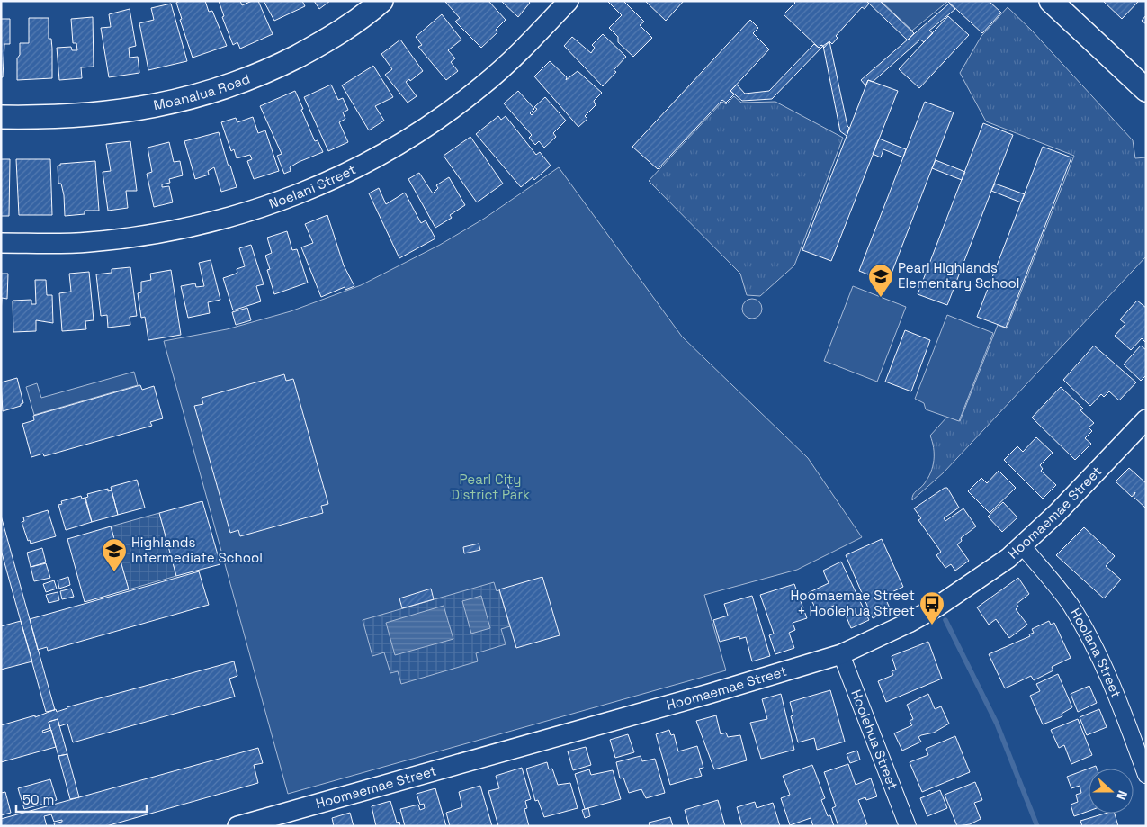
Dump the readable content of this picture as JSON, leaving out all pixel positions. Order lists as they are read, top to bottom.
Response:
{
  "streets": {
    "main road": ["Moanalua Road"],
    "street": [
      "Noelani Street",
      "Hoomaemae Street",
      "Hoolana Street",
      "Hoolehua Street"
    ]
  },
  "crossings": [
    ["Hoomaemae Street", "Hoolana Street"],
    ["Hoomaemae Street", "Hoolehua Street"]
  ],
  "parks": ["Pearl City District Park"],
  "places": {
    "school or university": ["Pearl Highlands Elementary School", "Highlands Intermediate School"],
    "bus stop": ["Hoomaemae Street + Hoolehua Street"]
  },
  "scale_bar": "50 m",
  "north": "right"
}
